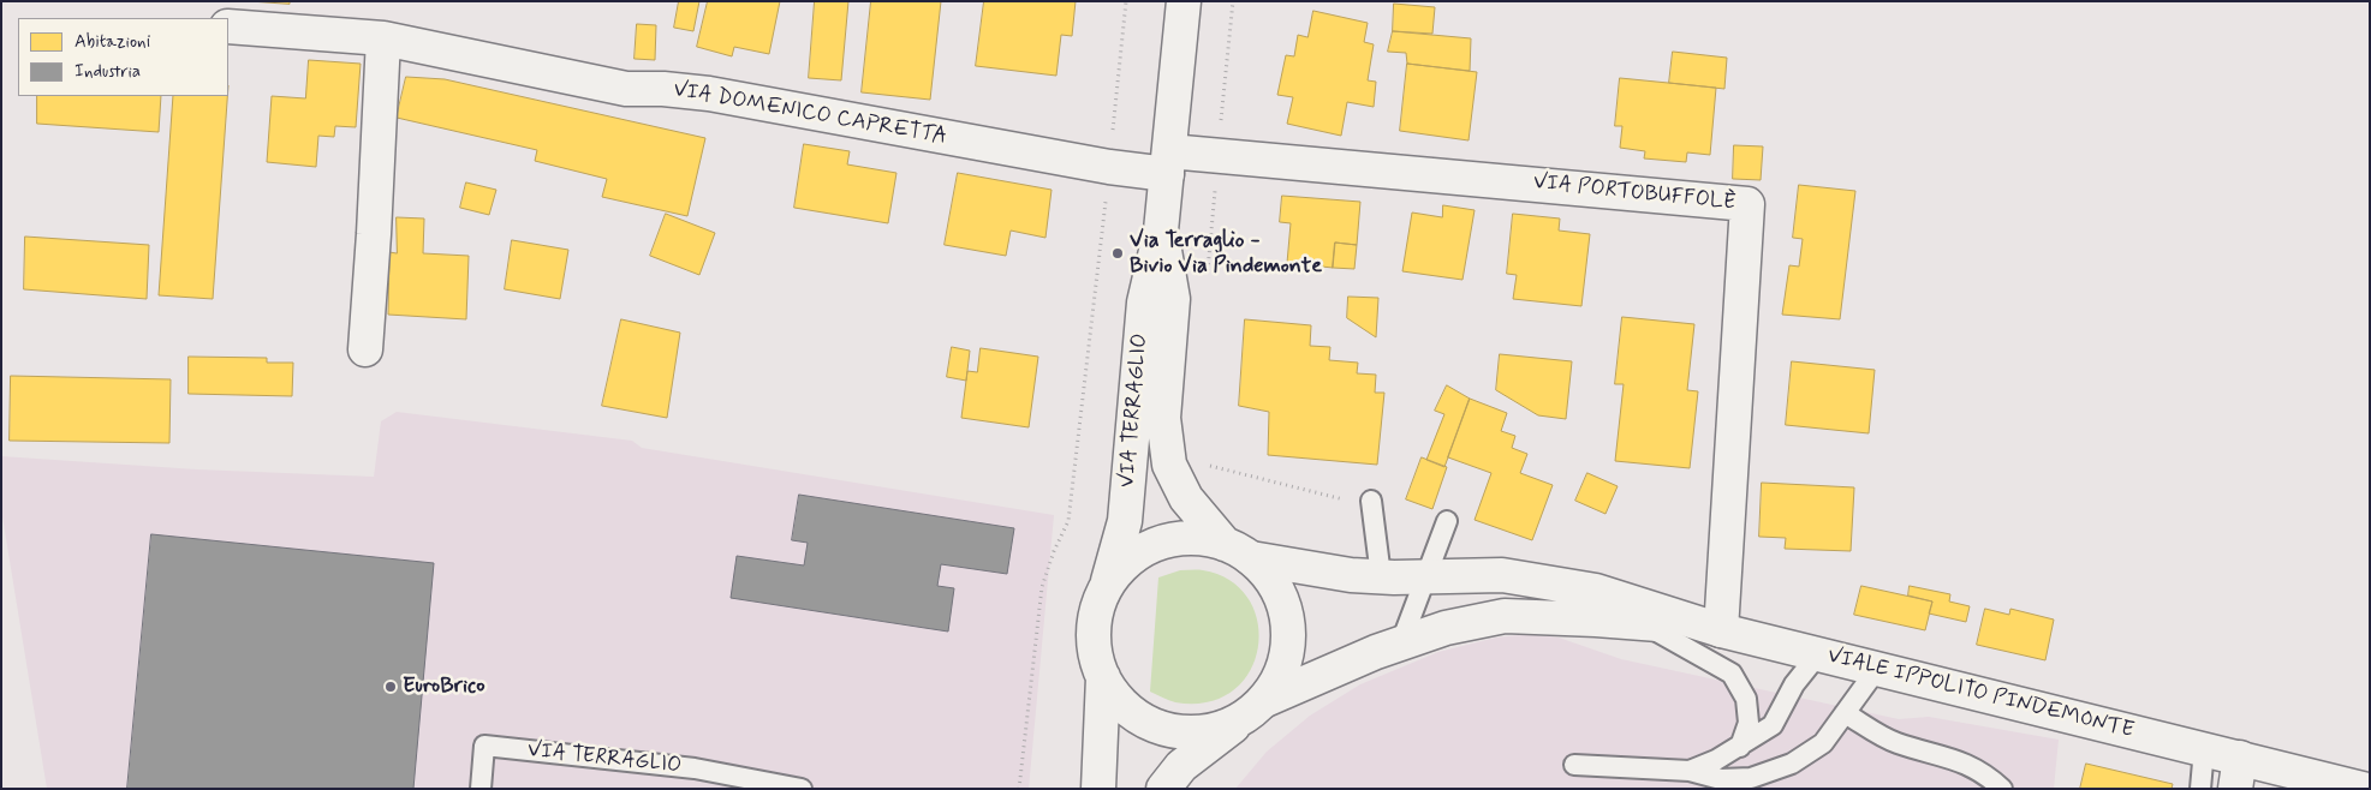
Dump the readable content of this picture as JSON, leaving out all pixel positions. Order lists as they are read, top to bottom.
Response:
{
  "streets": {
    "street": [
      "VIA DOMENICO CAPRETTA",
      "VIA PORTOBUFFOLÈ",
      "VIA TERRAGLIO",
      "VIALE IPPOLITO PINDEMONTE"
    ]
  },
  "crossings": [
    ["VIA DOMENICO CAPRETTA", "VIA PORTOBUFFOLÈ"],
    ["VIA DOMENICO CAPRETTA", "VIA TERRAGLIO"],
    ["VIA PORTOBUFFOLÈ", "VIA TERRAGLIO"],
    ["VIA PORTOBUFFOLÈ", "VIALE IPPOLITO PINDEMONTE"],
    ["VIA TERRAGLIO", "VIALE IPPOLITO PINDEMONTE"]
  ],
  "places": ["Via Terraglio - Bivio Via Pindemonte", "EuroBrico"],
  "legend": ["Abitazioni", "Industria"]
}
